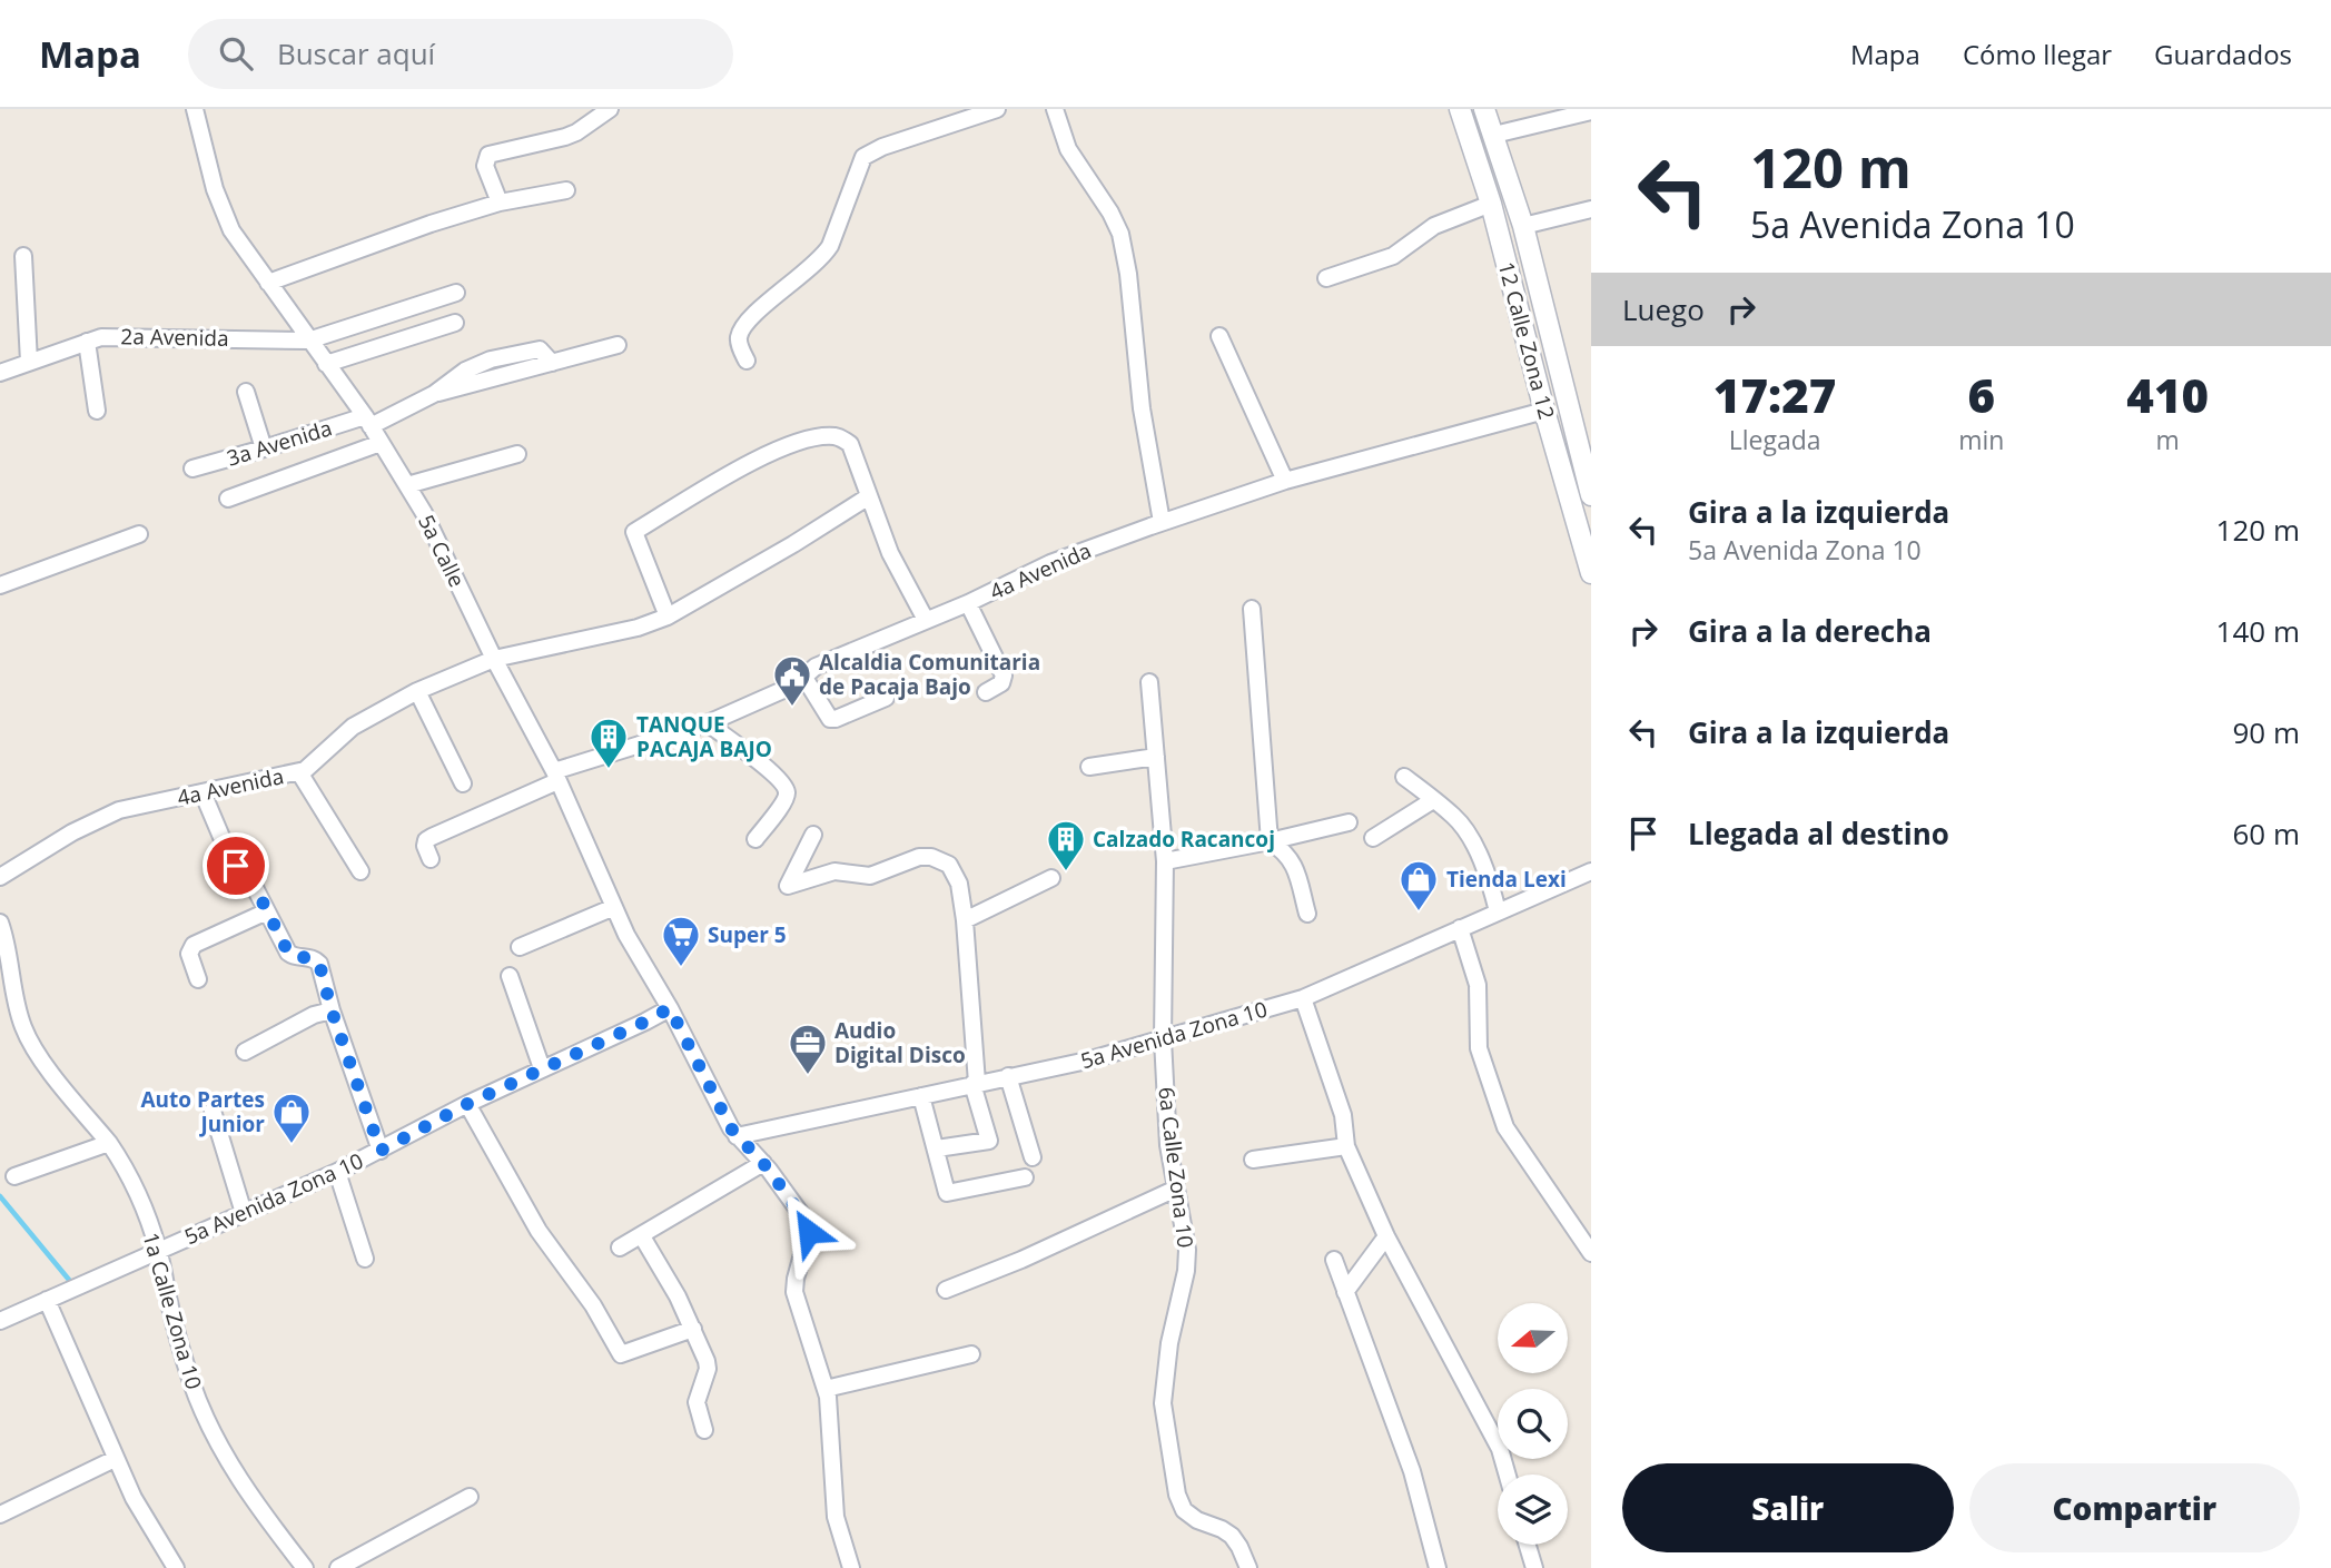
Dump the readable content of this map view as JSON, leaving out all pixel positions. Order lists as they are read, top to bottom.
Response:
{
  "streets": {
    "street": [
      "2a Avenida",
      "12 Calle Zona 12",
      "3a Avenida",
      "5a Calle",
      "4a Avenida",
      "5a Avenida Zona 10",
      "6a Calle Zona 10",
      "1a Calle Zona 10"
    ]
  },
  "crossings": [
    ["2a Avenida", "5a Calle"],
    ["12 Calle Zona 12", "4a Avenida"],
    ["3a Avenida", "5a Calle"],
    ["5a Calle", "4a Avenida"],
    ["5a Calle", "5a Avenida Zona 10"],
    ["5a Avenida Zona 10", "6a Calle Zona 10"],
    ["5a Avenida Zona 10", "1a Calle Zona 10"]
  ],
  "places": {
    "public building": ["Alcaldia Comunitaria de Pacaja Bajo"],
    "building": ["TANQUE PACAJA BAJO", "Calzado Racancoj"],
    "shop": ["Tienda Lexi", "Auto Partes Junior"],
    "supermarket": ["Super 5"],
    "office": ["Audio Digital Disco"]
  },
  "north": "left",
  "page": {
    "header": "Mapa",
    "search": "Buscar aquí",
    "nav": ["Mapa", "Cómo llegar", "Guardados"],
    "turn": ["120 m", "5a Avenida Zona 10"],
    "then": "Luego",
    "eta": [
      "17:27",
      "Llegada",
      "6",
      "min",
      "410",
      "m"
    ],
    "list": [
      {
        "name": "Gira a la izquierda",
        "note": "5a Avenida Zona 10",
        "value": "120 m"
      },
      {
        "name": "Gira a la derecha",
        "value": "140 m"
      },
      {
        "name": "Gira a la izquierda",
        "value": "90 m"
      },
      {
        "name": "Llegada al destino",
        "value": "60 m"
      }
    ],
    "buttons": ["Salir", "Compartir"]
  }
}
